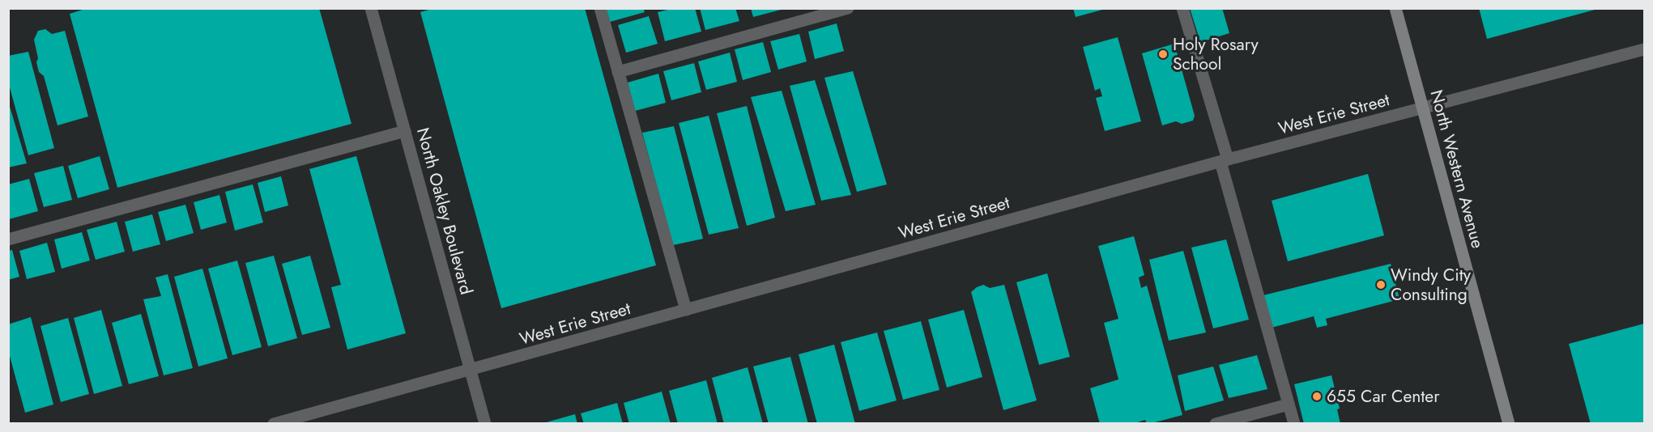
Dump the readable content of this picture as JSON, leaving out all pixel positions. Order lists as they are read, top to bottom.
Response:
{
  "streets": {
    "main road": ["North Western Avenue"],
    "street": ["West Erie Street", "North Oakley Boulevard"]
  },
  "crossings": [
    ["West Erie Street", "North Western Avenue"],
    ["West Erie Street", "North Oakley Boulevard"]
  ],
  "places": ["Holy Rosary School", "Windy City Consulting", "655 Car Center"]
}
